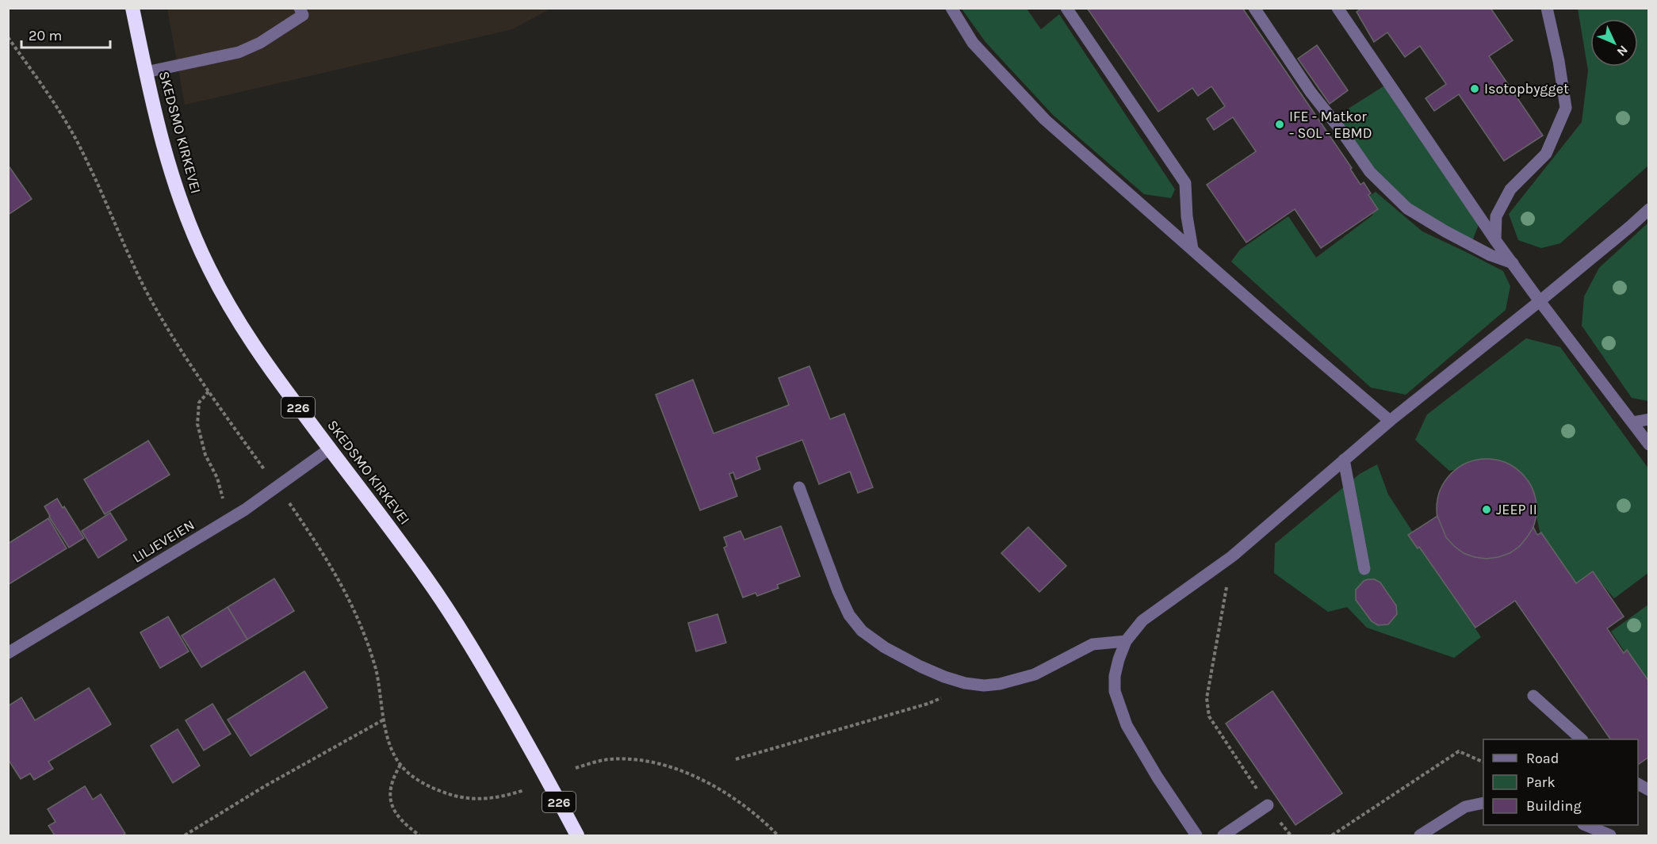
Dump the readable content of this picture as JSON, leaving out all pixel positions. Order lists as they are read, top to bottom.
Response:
{
  "streets": {
    "highway": ["SKEDSMO KIRKEVEI", "226"],
    "street": ["LILJEVEIEN"]
  },
  "crossings": [
    ["SKEDSMO KIRKEVEI", "LILJEVEIEN"]
  ],
  "places": ["Isotopbygget", "IFE - Matkor - SOL - EBMD", "JEEP II"],
  "legend": ["Road", "Park", "Building"],
  "scale_bar": "20 m",
  "north": "bottom right"
}
